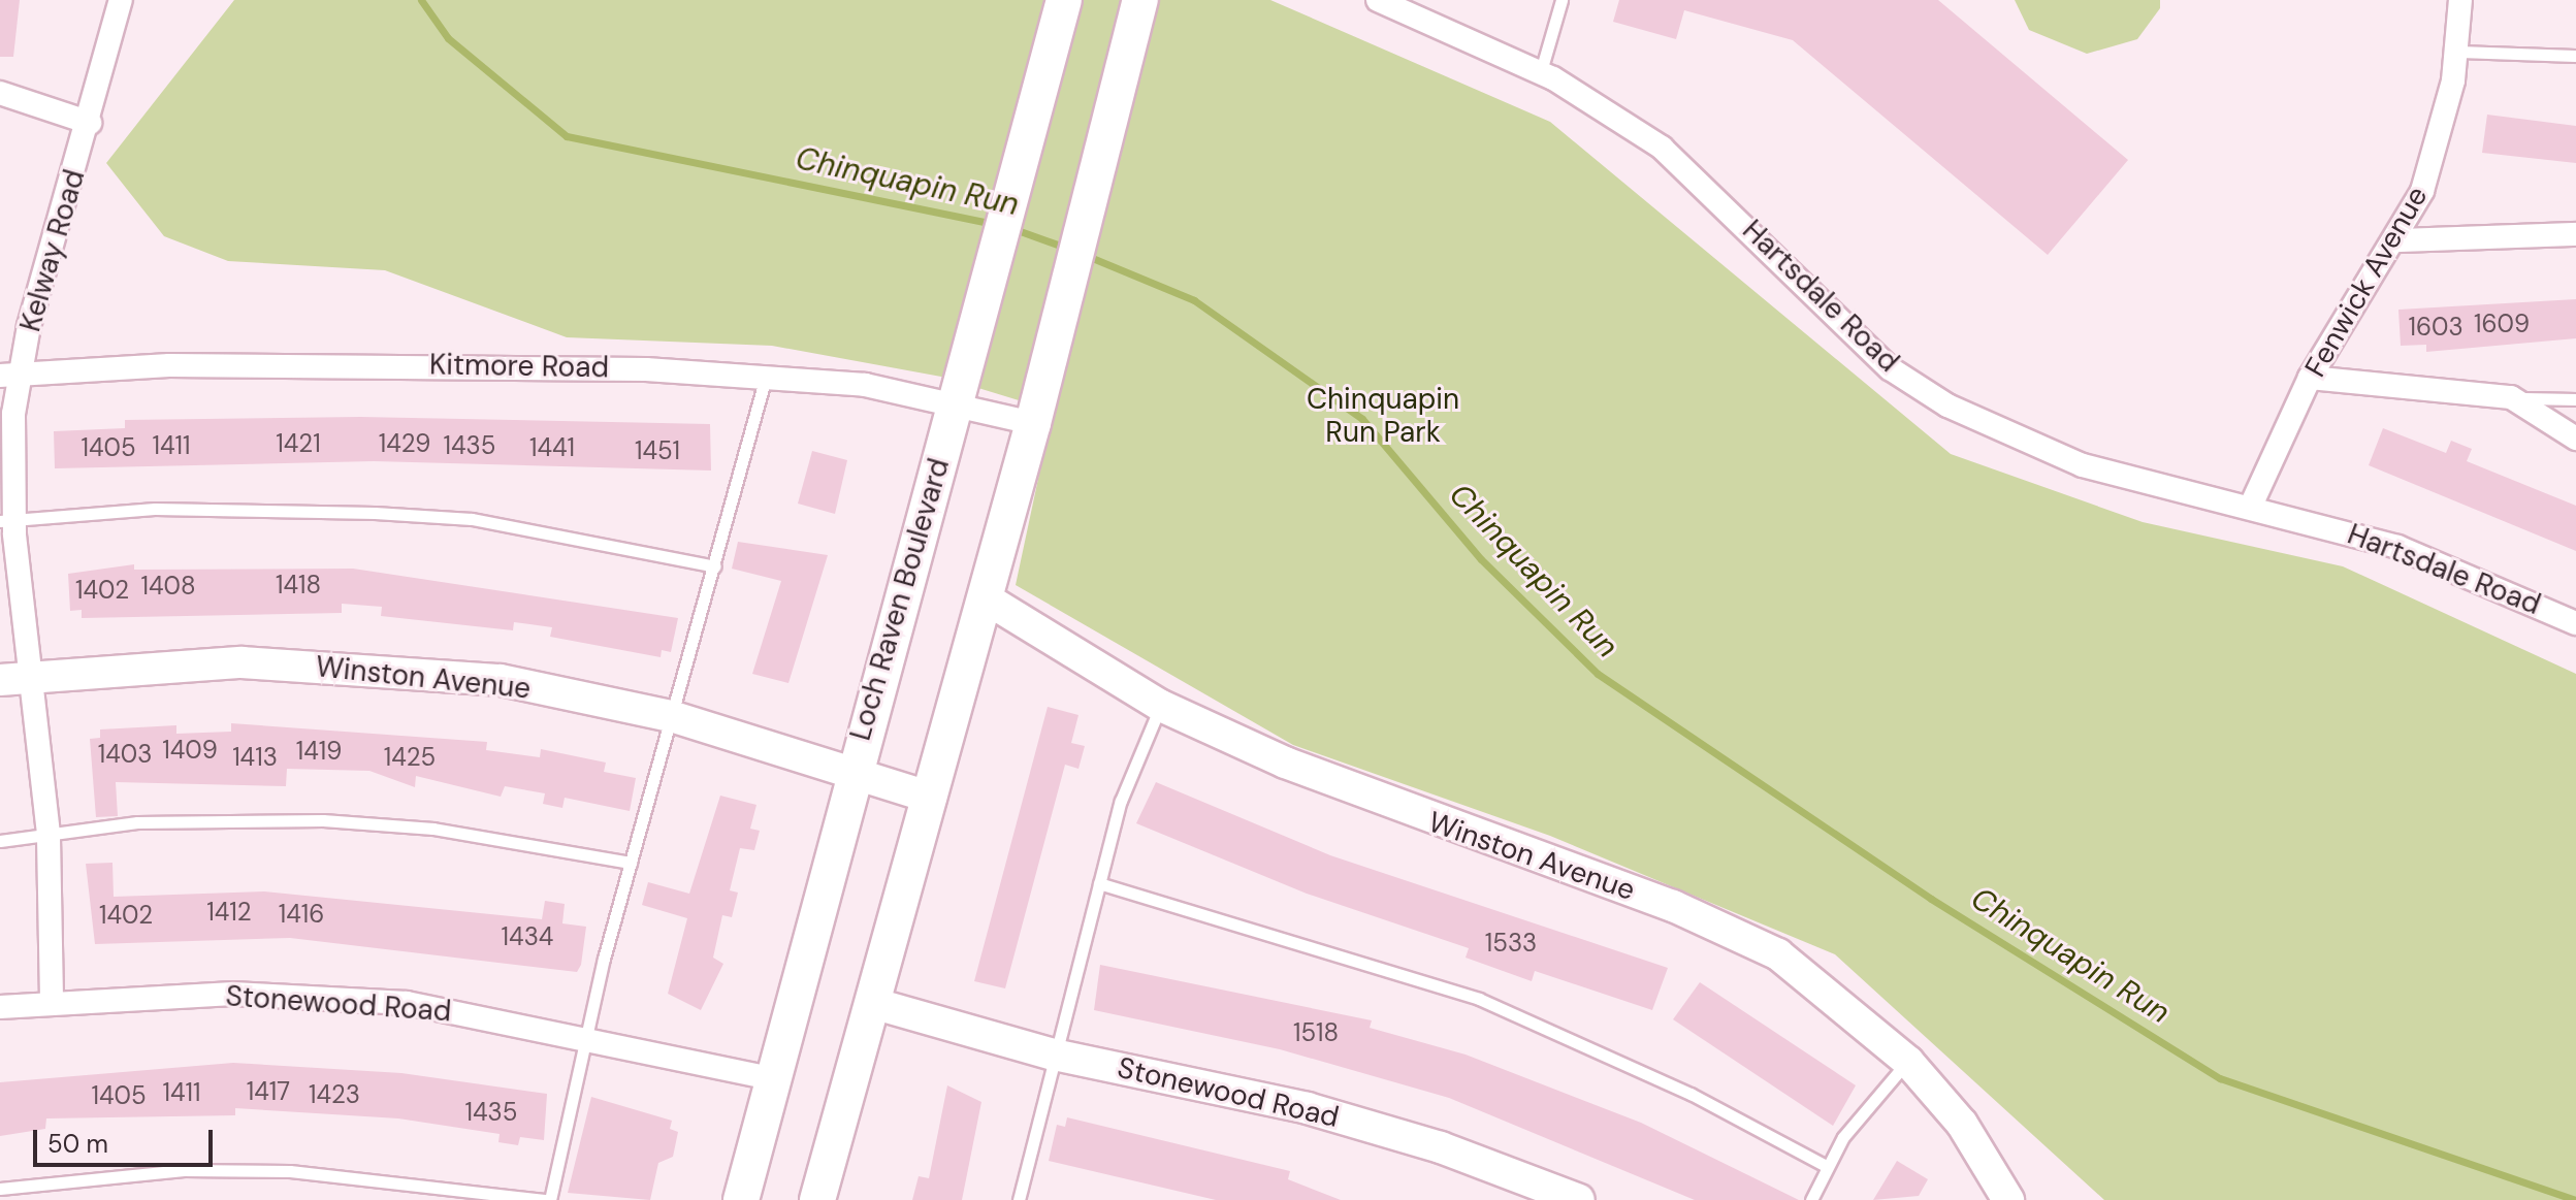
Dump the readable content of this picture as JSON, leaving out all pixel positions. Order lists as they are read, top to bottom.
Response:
{
  "streets": {
    "main road": ["Loch Raven Boulevard"],
    "street": [
      "Kelway Road",
      "Fenwick Avenue",
      "Hartsdale Road",
      "Kitmore Road",
      "Winston Avenue",
      "Stonewood Road"
    ]
  },
  "crossings": [
    ["Kelway Road", "Kitmore Road"],
    ["Kelway Road", "Winston Avenue"],
    ["Kelway Road", "Stonewood Road"],
    ["Fenwick Avenue", "Hartsdale Road"],
    ["Kitmore Road", "Loch Raven Boulevard"],
    ["Loch Raven Boulevard", "Winston Avenue"],
    ["Loch Raven Boulevard", "Stonewood Road"]
  ],
  "water": ["Chinquapin Run"],
  "parks": ["Chinquapin Run Park"],
  "house_numbers": [
    "1609",
    "1603",
    "1421",
    "1429",
    "1411",
    "1435",
    "1405",
    "1441",
    "1451",
    "1418",
    "1408",
    "1402",
    "1409",
    "1419",
    "1403",
    "1413",
    "1425",
    "1412",
    "1416",
    "1402",
    "1434",
    "1533",
    "1518",
    "1417",
    "1411",
    "1423",
    "1405",
    "1435"
  ],
  "scale_bar": "50 m"
}
